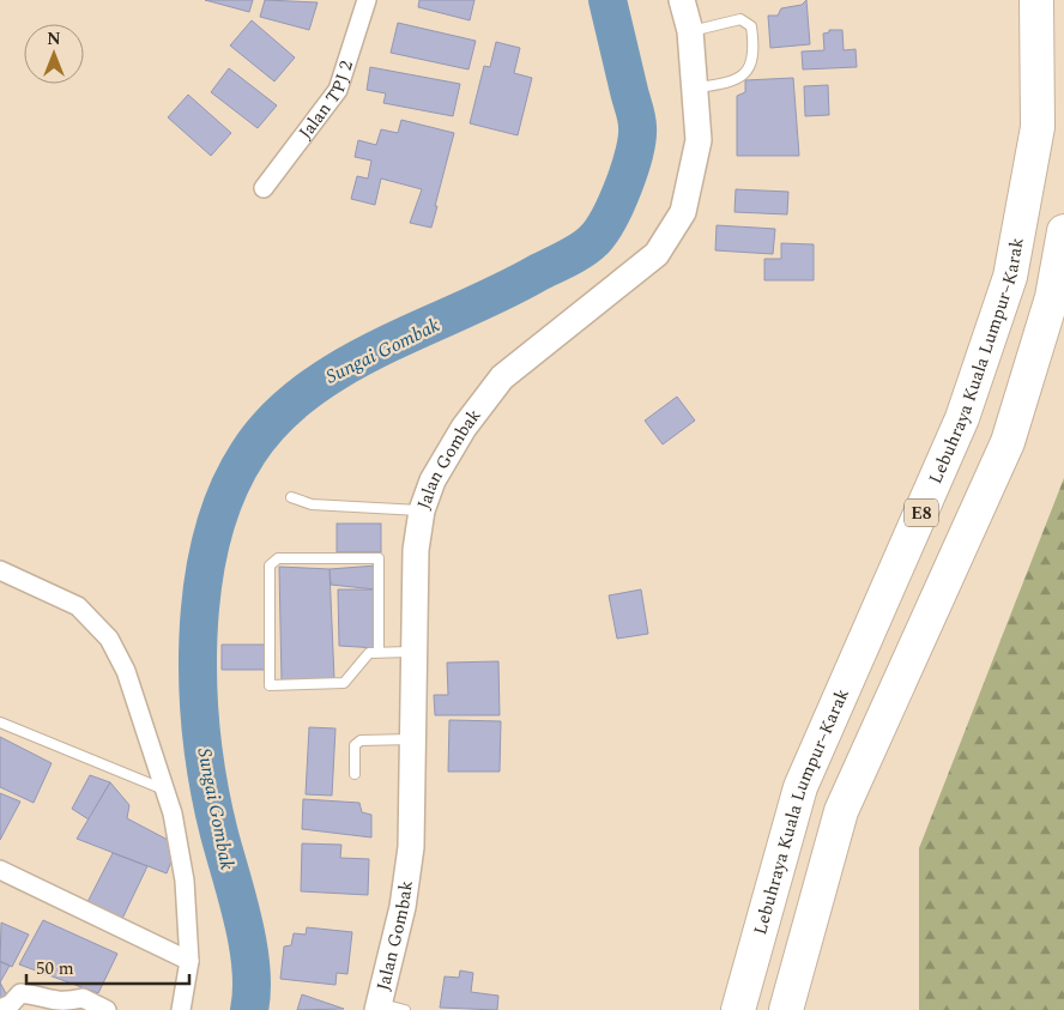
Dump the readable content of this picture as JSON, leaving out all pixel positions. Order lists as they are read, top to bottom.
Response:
{
  "streets": {
    "highway": ["Lebuhraya Kuala Lumpur–Karak", "E8"],
    "main road": ["Jalan Gombak"],
    "street": ["Jalan TPJ 2"]
  },
  "water": ["Sungai Gombak"],
  "scale_bar": "50 m",
  "north": "top"
}
